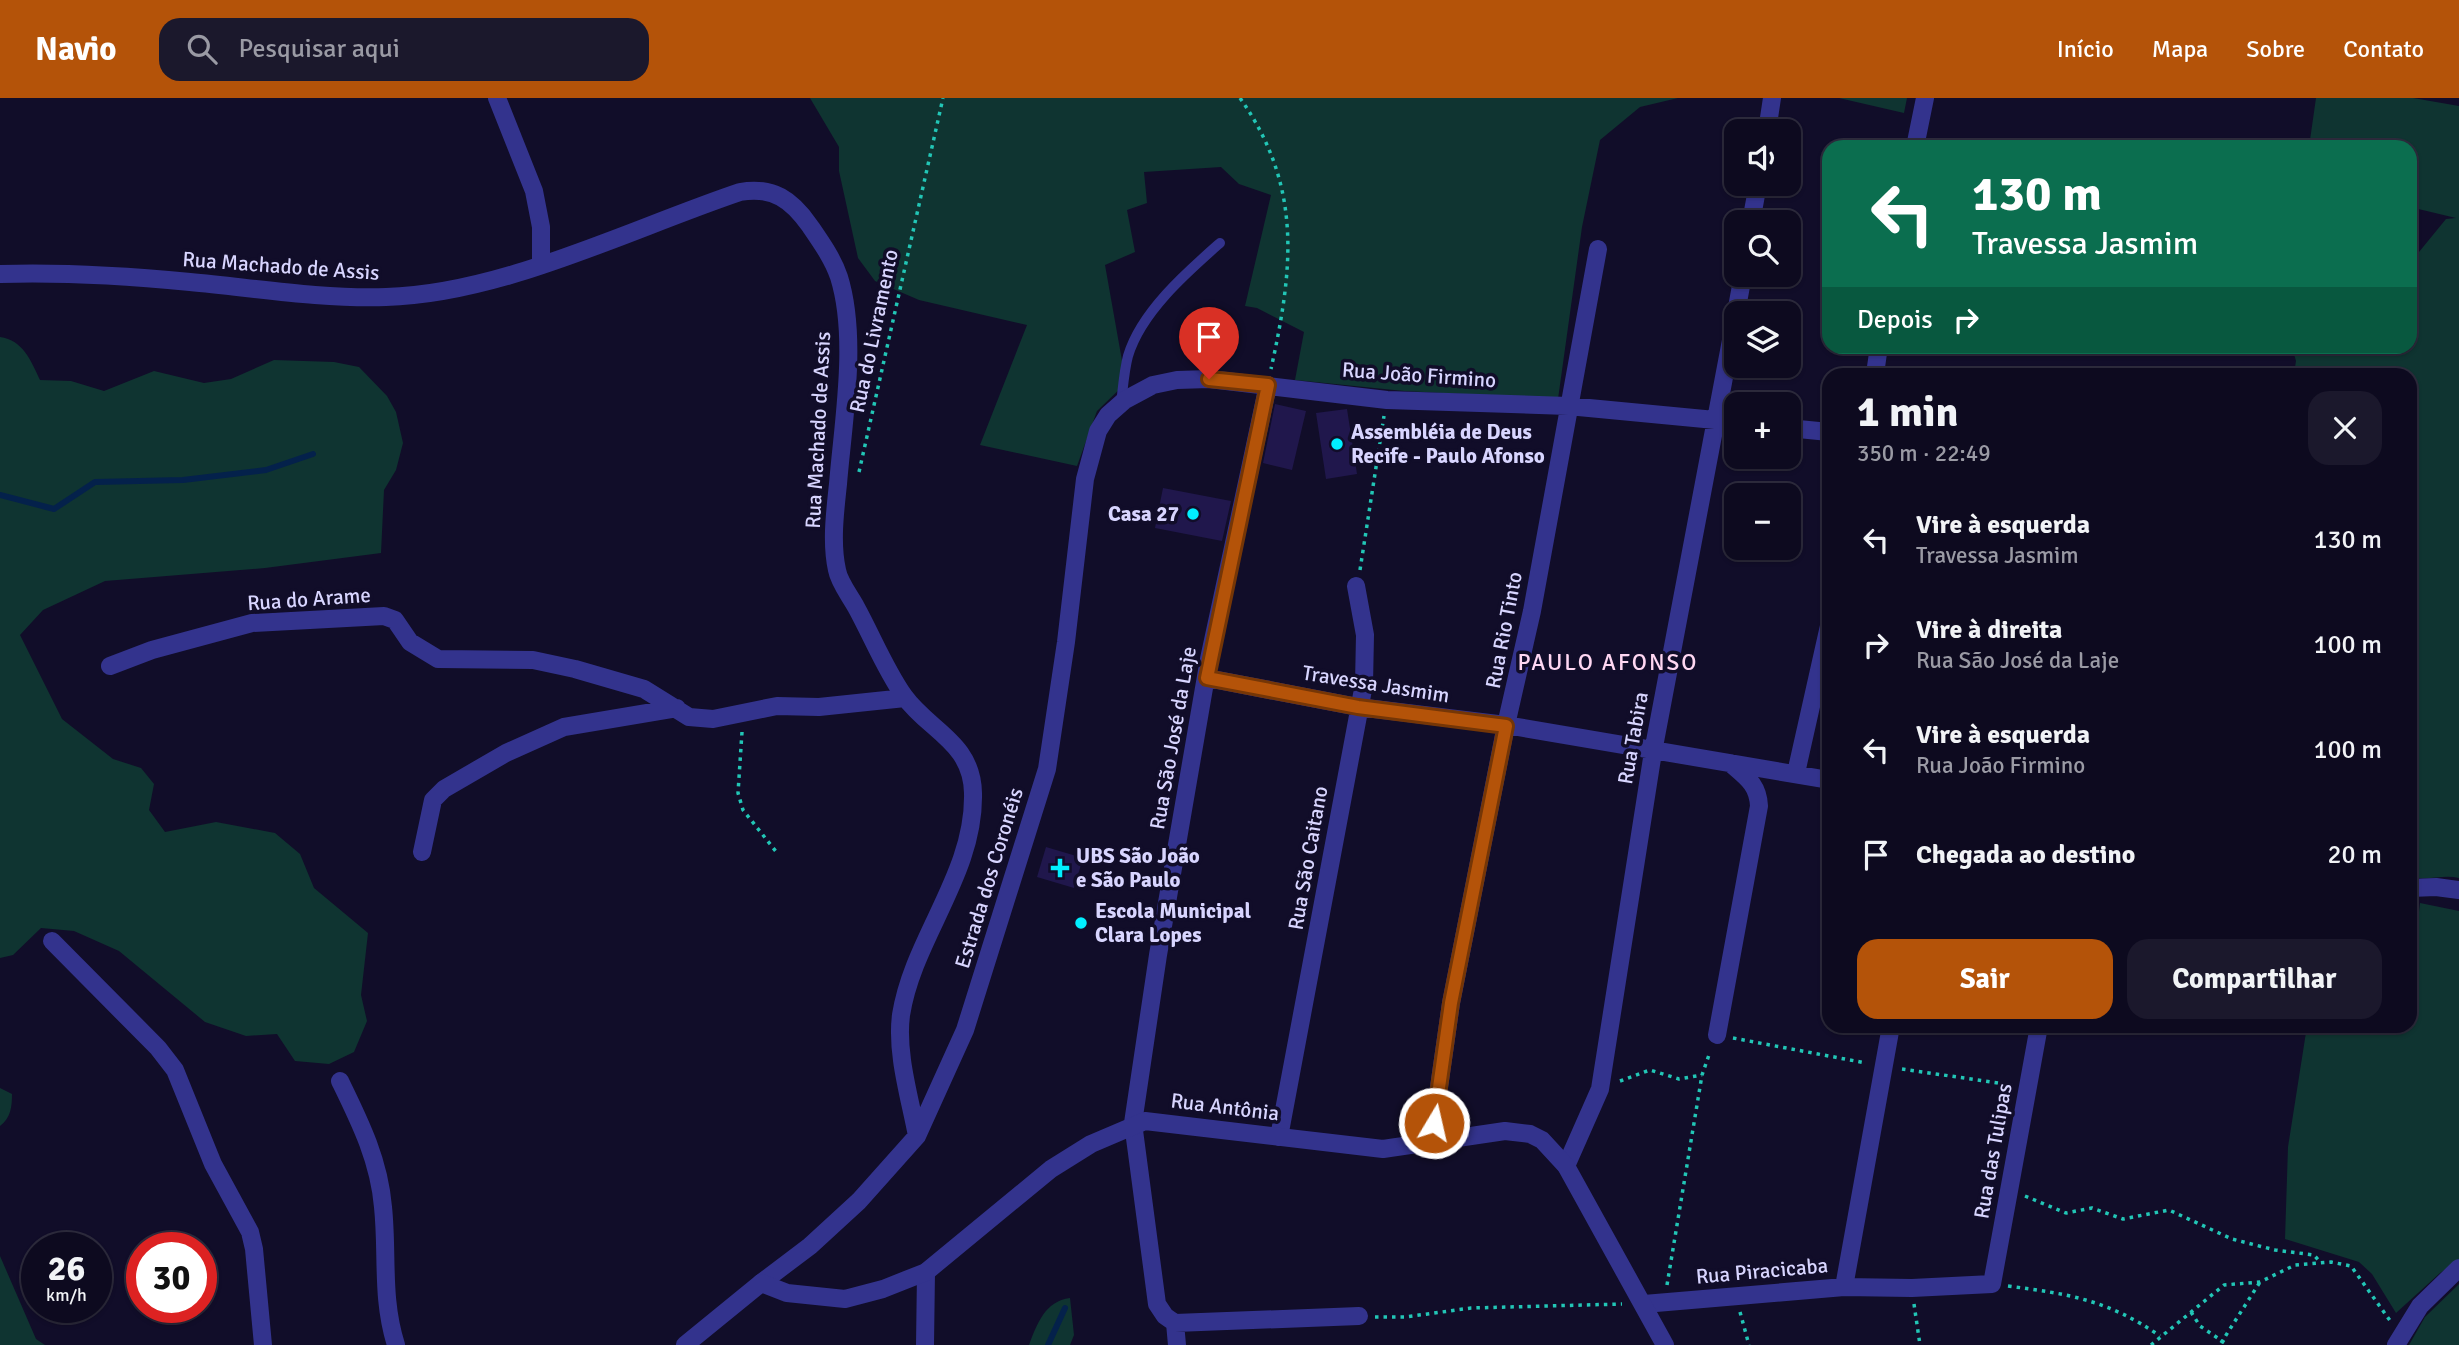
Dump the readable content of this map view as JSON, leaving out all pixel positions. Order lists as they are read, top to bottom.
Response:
{
  "streets": {
    "street": [
      "Rua Machado de Assis",
      "Rua João Firmino",
      "Rua do Arame",
      "Rua Rio Tinto",
      "Travessa Jasmim",
      "Rua São José da Laje",
      "Rua Tabira",
      "Rua São Caitano",
      "Estrada dos Coronéis",
      "Rua Antônia",
      "Rua das Tulipas",
      "Rua Piracicaba"
    ],
    "path": ["Rua do Livramento"]
  },
  "crossings": [
    ["Rua Machado de Assis", "Rua do Arame"],
    ["Rua Machado de Assis", "Estrada dos Coronéis"],
    ["Rua João Firmino", "Rua Rio Tinto"],
    ["Rua João Firmino", "Rua São José da Laje"],
    ["Rua João Firmino", "Estrada dos Coronéis"],
    ["Rua Rio Tinto", "Travessa Jasmim"],
    ["Rua Rio Tinto", "Rua Antônia"],
    ["Travessa Jasmim", "Rua São José da Laje"],
    ["Travessa Jasmim", "Rua Tabira"],
    ["Travessa Jasmim", "Rua São Caitano"],
    ["Rua São José da Laje", "Rua Antônia"],
    ["Rua Tabira", "Rua Antônia"],
    ["Rua São Caitano", "Rua Antônia"],
    ["Estrada dos Coronéis", "Rua Antônia"],
    ["Rua Antônia", "Rua Piracicaba"],
    ["Rua das Tulipas", "Rua Piracicaba"]
  ],
  "districts": ["PAULO AFONSO"],
  "places": {
    "other": ["Assembléia de Deus Recife - Paulo Afonso", "Casa 27", "Escola Municipal Clara Lopes"],
    "health": ["UBS São João e São Paulo"]
  },
  "page": {
    "header": "Navio",
    "search": "Pesquisar aqui",
    "nav": [
      "Início",
      "Mapa",
      "Sobre",
      "Contato"
    ],
    "map_buttons": ["+", "−"],
    "turn": ["130 m", "Travessa Jasmim"],
    "then": "Depois",
    "heading": ["1 min", "350 m · 22:49"],
    "list": [
      {
        "name": "Vire à esquerda",
        "note": "Travessa Jasmim",
        "value": "130 m"
      },
      {
        "name": "Vire à direita",
        "note": "Rua São José da Laje",
        "value": "100 m"
      },
      {
        "name": "Vire à esquerda",
        "note": "Rua João Firmino",
        "value": "100 m"
      },
      {
        "name": "Chegada ao destino",
        "value": "20 m"
      }
    ],
    "buttons": ["Sair", "Compartilhar"],
    "speed": "26 km/h",
    "limit": "30"
  }
}
